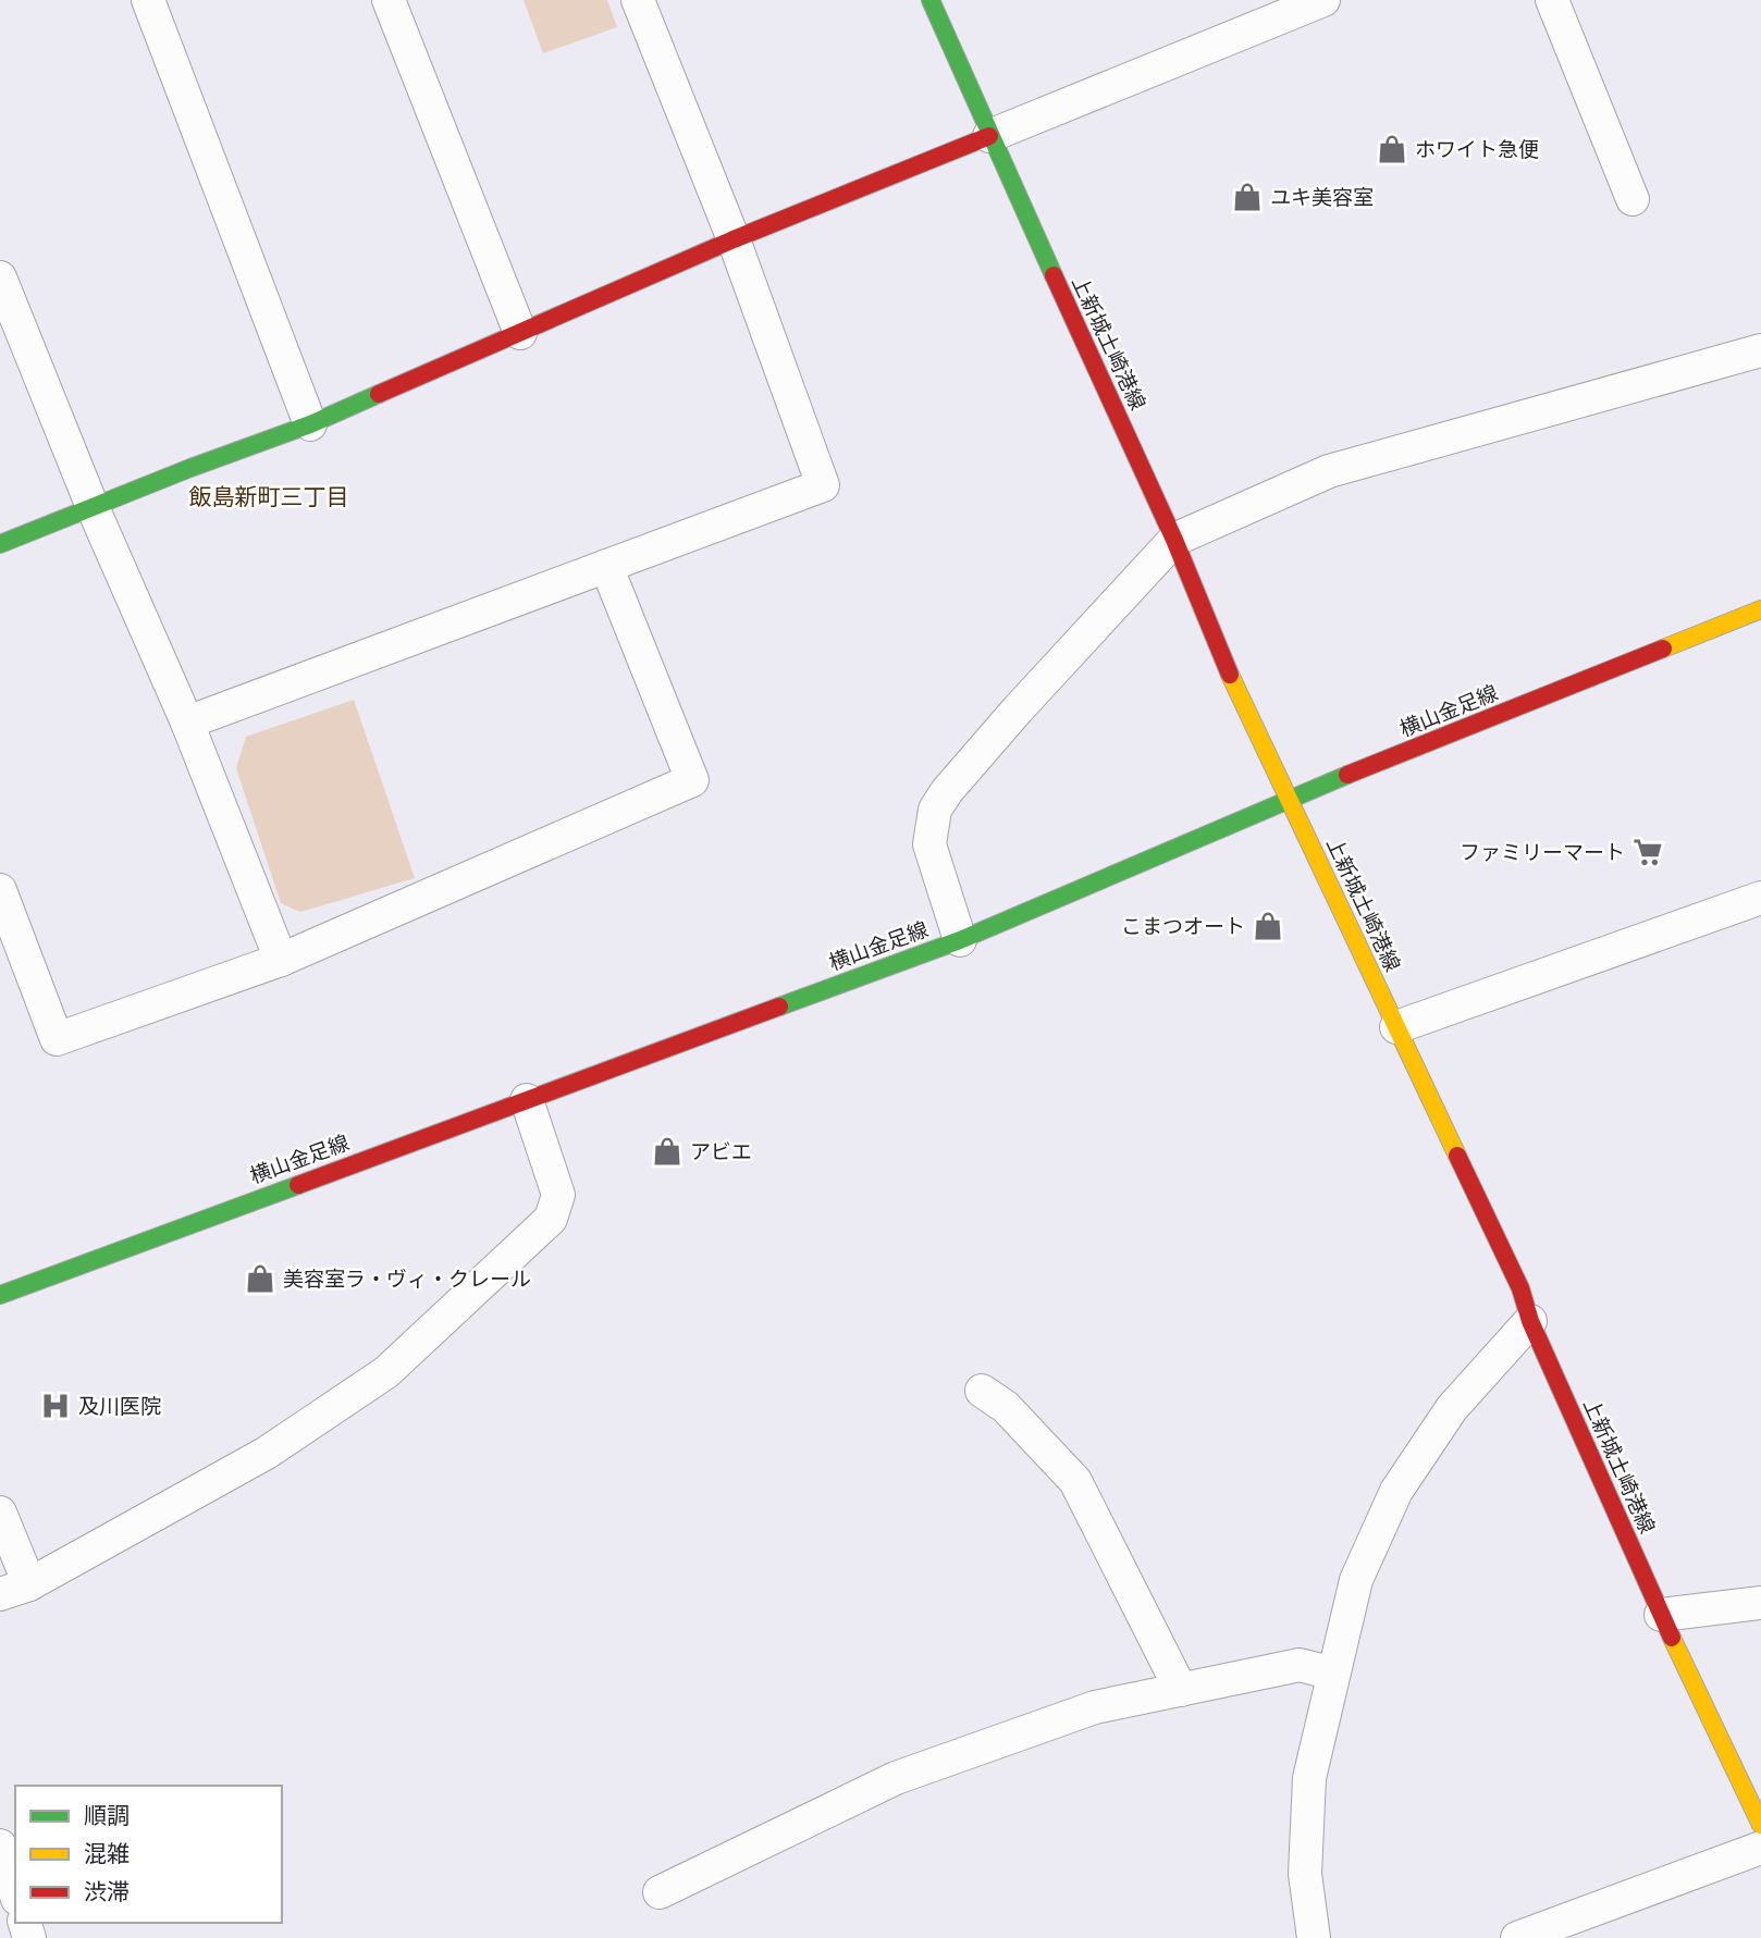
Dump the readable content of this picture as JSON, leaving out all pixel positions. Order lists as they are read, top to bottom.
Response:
{
  "streets": {
    "street": ["上新城土崎港線", "横山金足線"]
  },
  "crossings": [
    ["上新城土崎港線", "横山金足線"]
  ],
  "districts": ["飯島新町三丁目"],
  "places": {
    "shop": [
      "ホワイト急便",
      "ユキ美容室",
      "こまつオート",
      "アビエ",
      "美容室ラ・ヴィ・クレール"
    ],
    "supermarket": ["ファミリーマート"],
    "hospital": ["及川医院"]
  },
  "legend": ["順調", "混雑", "渋滞"]
}
